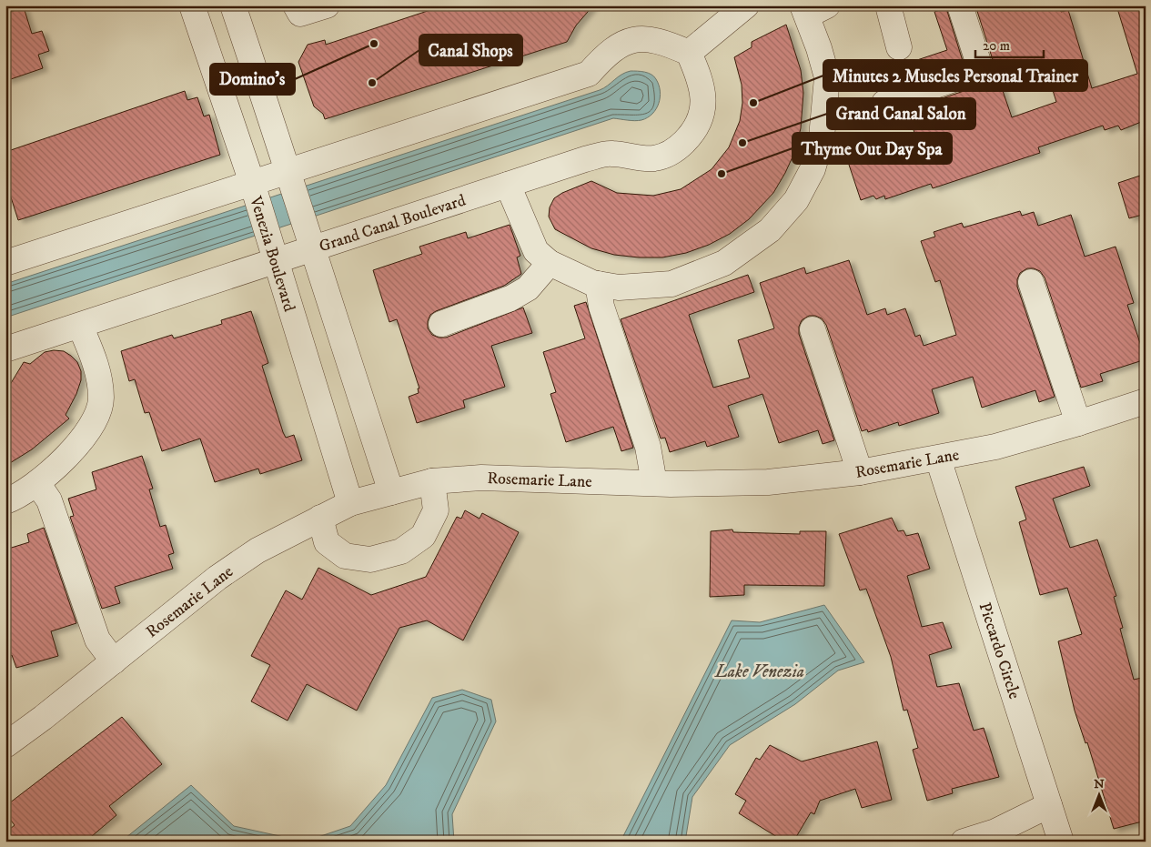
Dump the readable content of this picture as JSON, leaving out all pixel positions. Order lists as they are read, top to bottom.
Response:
{
  "streets": {
    "street": [
      "Grand Canal Boulevard",
      "Venezia Boulevard",
      "Rosemarie Lane",
      "Piccardo Circle"
    ]
  },
  "crossings": [
    ["Grand Canal Boulevard", "Venezia Boulevard"],
    ["Venezia Boulevard", "Rosemarie Lane"],
    ["Rosemarie Lane", "Piccardo Circle"]
  ],
  "water": ["Lake Venezia"],
  "places": [
    "Domino's",
    "Canal Shops",
    "Minutes 2 Muscles Personal Trainer",
    "Grand Canal Salon",
    "Thyme Out Day Spa"
  ],
  "scale_bar": "20 m",
  "north": "top"
}
